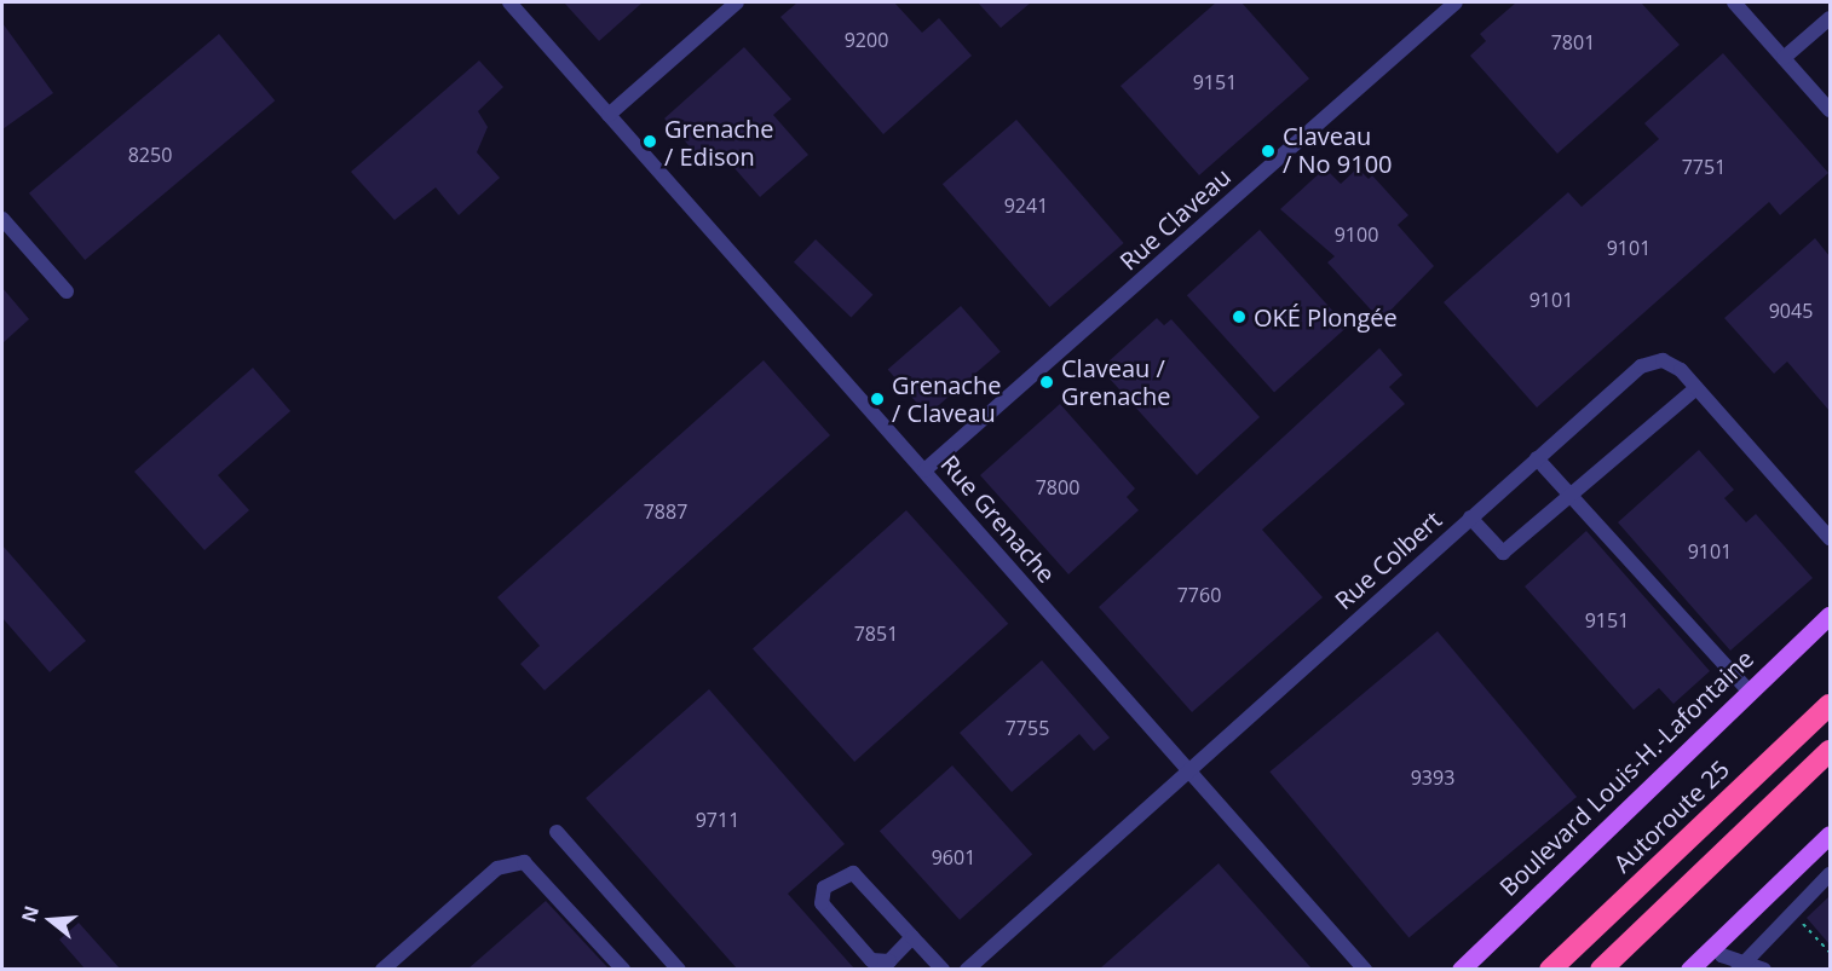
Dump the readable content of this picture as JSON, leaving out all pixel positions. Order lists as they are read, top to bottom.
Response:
{
  "streets": {
    "highway": ["Autoroute 25"],
    "main road": ["Boulevard Louis-H.-Lafontaine"],
    "street": ["Rue Claveau", "Rue Grenache", "Rue Colbert"]
  },
  "crossings": [
    ["Rue Claveau", "Rue Grenache"],
    ["Rue Grenache", "Rue Colbert"]
  ],
  "places": [
    "Grenache / Edison",
    "Claveau / No 9100",
    "OKÉ Plongée",
    "Claveau / Grenache",
    "Grenache / Claveau"
  ],
  "house_numbers": [
    "9200",
    "7801",
    "9151",
    "8250",
    "7751",
    "9241",
    "9100",
    "9101",
    "9101",
    "9045",
    "7800",
    "7887",
    "9101",
    "7760",
    "9151",
    "7851",
    "7755",
    "9393",
    "9711",
    "9601"
  ],
  "north": "left"
}
